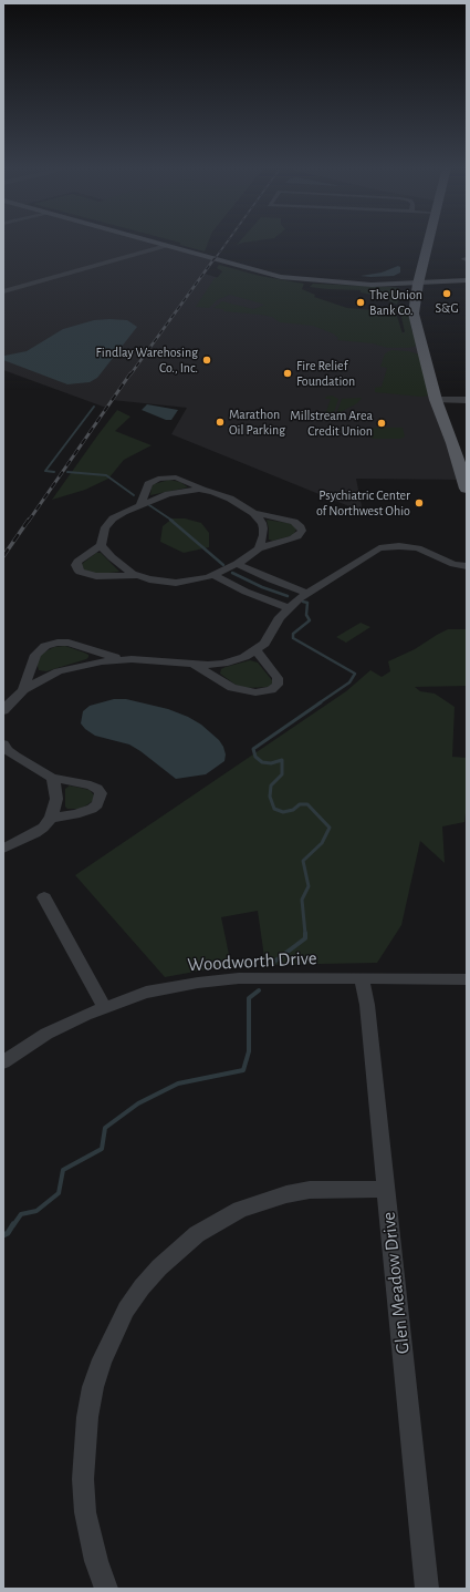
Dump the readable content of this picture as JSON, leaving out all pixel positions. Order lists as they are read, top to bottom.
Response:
{
  "streets": {
    "street": ["Woodworth Drive", "Glen Meadow Drive"]
  },
  "crossings": [
    ["Woodworth Drive", "Glen Meadow Drive"]
  ],
  "places": [
    "S&G",
    "The Union Bank Co.",
    "Findlay Warehosing Co., Inc.",
    "Fire Relief Foundation",
    "Marathon Oil Parking",
    "Millstream Area Credit Union",
    "Psychiatric Center of Northwest Ohio"
  ]
}
